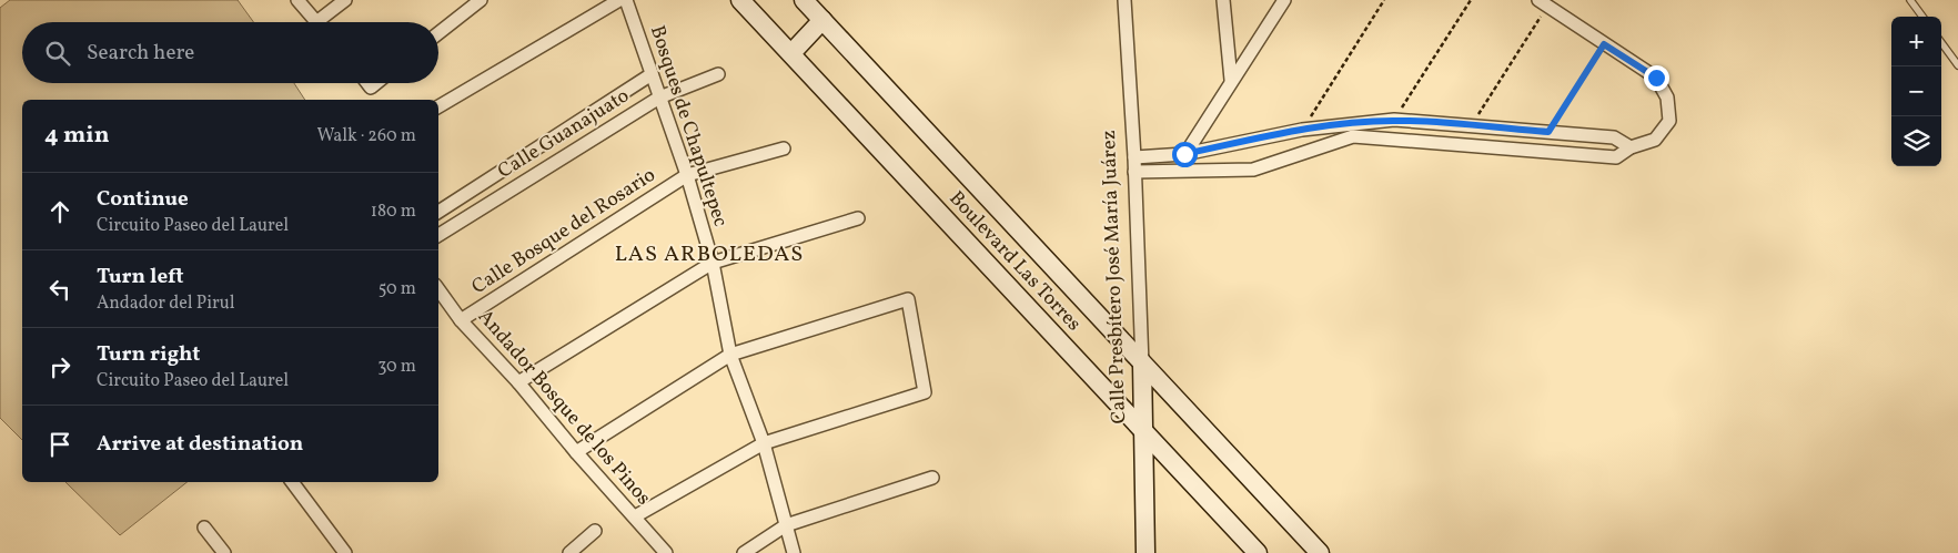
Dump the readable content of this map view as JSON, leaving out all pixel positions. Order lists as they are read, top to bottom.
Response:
{
  "streets": {
    "street": [
      "Bosques de Chapultepec",
      "Calle Guanajuato",
      "Calle Bosque del Rosario",
      "Boulevard Las Torres",
      "Calle Presbítero José María Juárez",
      "Andador Bosque de los Pinos"
    ]
  },
  "crossings": [
    ["Bosques de Chapultepec", "Calle Guanajuato"],
    ["Bosques de Chapultepec", "Calle Bosque del Rosario"],
    ["Calle Bosque del Rosario", "Andador Bosque de los Pinos"],
    ["Boulevard Las Torres", "Calle Presbítero José María Juárez"]
  ],
  "districts": ["LAS ARBOLEDAS"],
  "page": {
    "map_buttons": ["+", "−"],
    "search": "Search here",
    "heading": ["4 min", "Walk · 260 m"],
    "list": [
      ["Continue", "Circuito Paseo del Laurel", "180 m"],
      ["Turn left", "Andador del Pirul", "50 m"],
      ["Turn right", "Circuito Paseo del Laurel", "30 m"],
      "Arrive at destination"
    ]
  }
}
